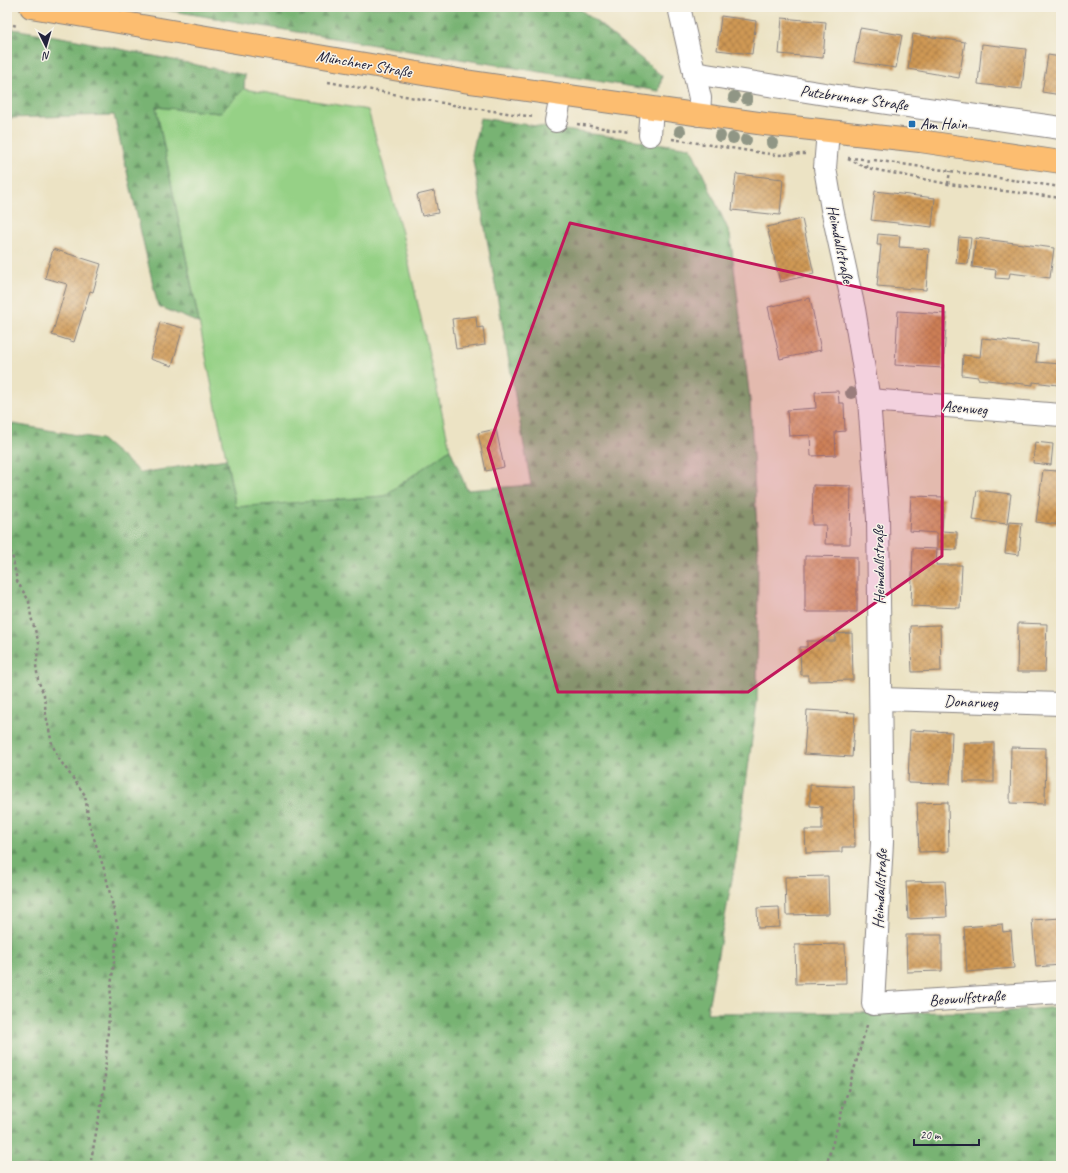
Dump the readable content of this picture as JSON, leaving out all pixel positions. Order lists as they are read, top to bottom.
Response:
{
  "streets": {
    "main road": ["Münchner Straße"],
    "street": [
      "Putzbrunner Straße",
      "Heimdallstraße",
      "Asenweg",
      "Donarweg",
      "Beowulfstraße"
    ]
  },
  "crossings": [
    ["Heimdallstraße", "Asenweg"],
    ["Heimdallstraße", "Donarweg"],
    ["Heimdallstraße", "Beowulfstraße"]
  ],
  "places": {
    "transit": ["Am Hain"]
  },
  "scale_bar": "20 m",
  "north": "bottom"
}
